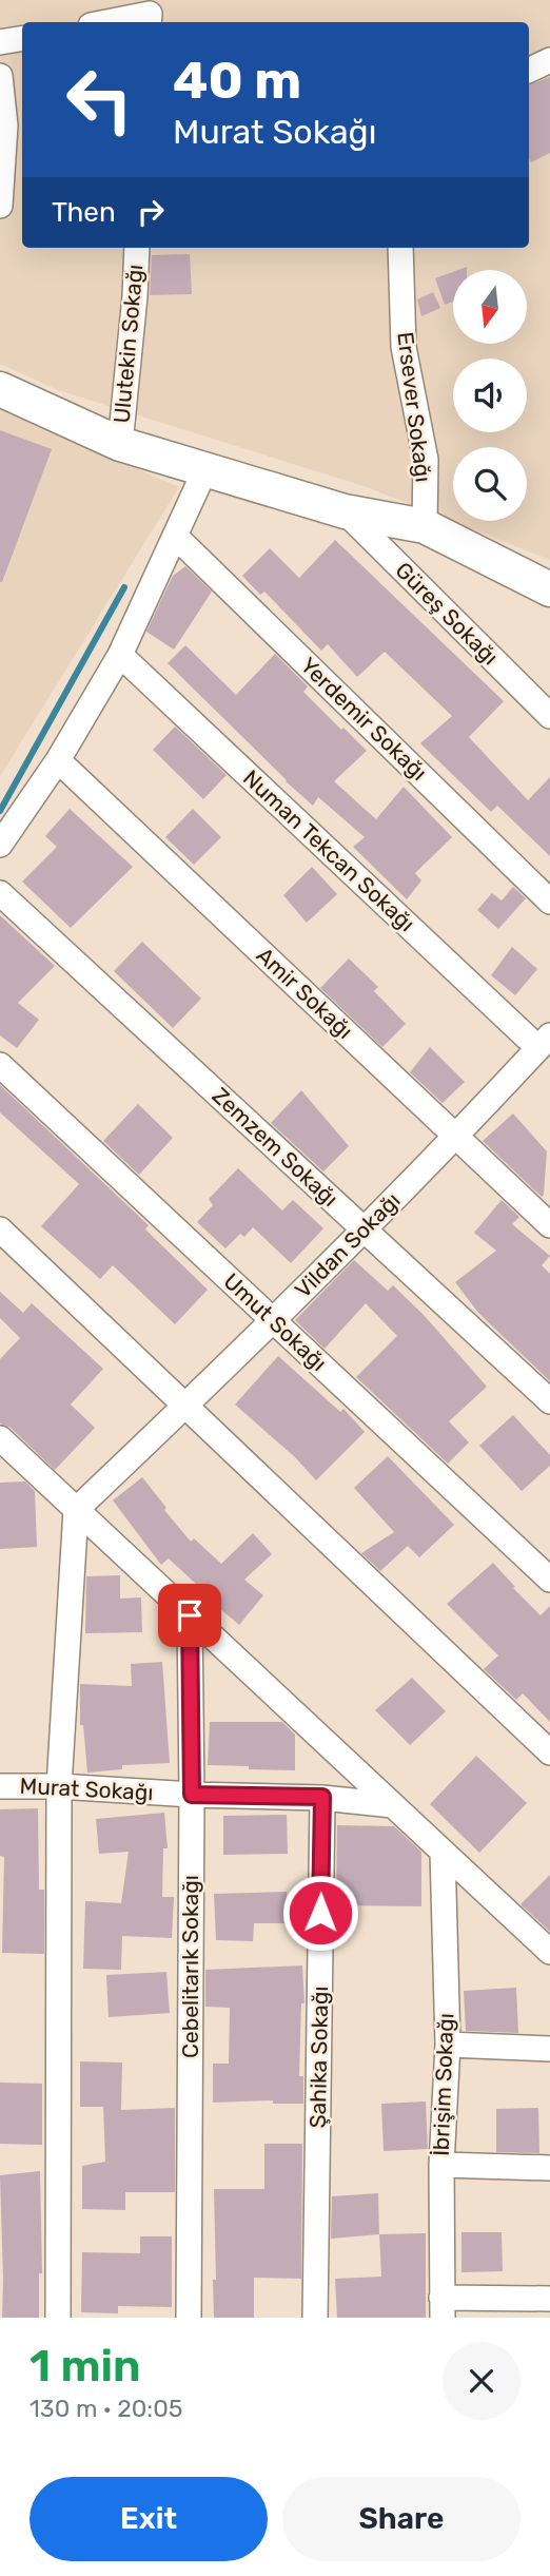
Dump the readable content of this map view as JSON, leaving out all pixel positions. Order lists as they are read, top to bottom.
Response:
{
  "streets": {
    "street": [
      "Ulutekin Sokağı",
      "Ersever Sokağı",
      "Güreş Sokağı",
      "Yerdemir Sokağı",
      "Numan Tekcan Sokağı",
      "Amir Sokağı",
      "Zemzem Sokağı",
      "Vildan Sokağı",
      "Umut Sokağı",
      "Murat Sokağı",
      "Cebelitarık Sokağı",
      "Şahika Sokağı",
      "İbrişim Sokağı"
    ]
  },
  "crossings": [
    ["Numan Tekcan Sokağı", "Vildan Sokağı"],
    ["Amir Sokağı", "Vildan Sokağı"],
    ["Zemzem Sokağı", "Vildan Sokağı"],
    ["Vildan Sokağı", "Umut Sokağı"],
    ["Murat Sokağı", "Cebelitarık Sokağı"],
    ["Murat Sokağı", "Şahika Sokağı"]
  ],
  "north": "bottom",
  "page": {
    "turn": ["40 m", "Murat Sokağı"],
    "then": "Then",
    "heading": ["1 min", "130 m · 20:05"],
    "buttons": ["Exit", "Share"]
  }
}
